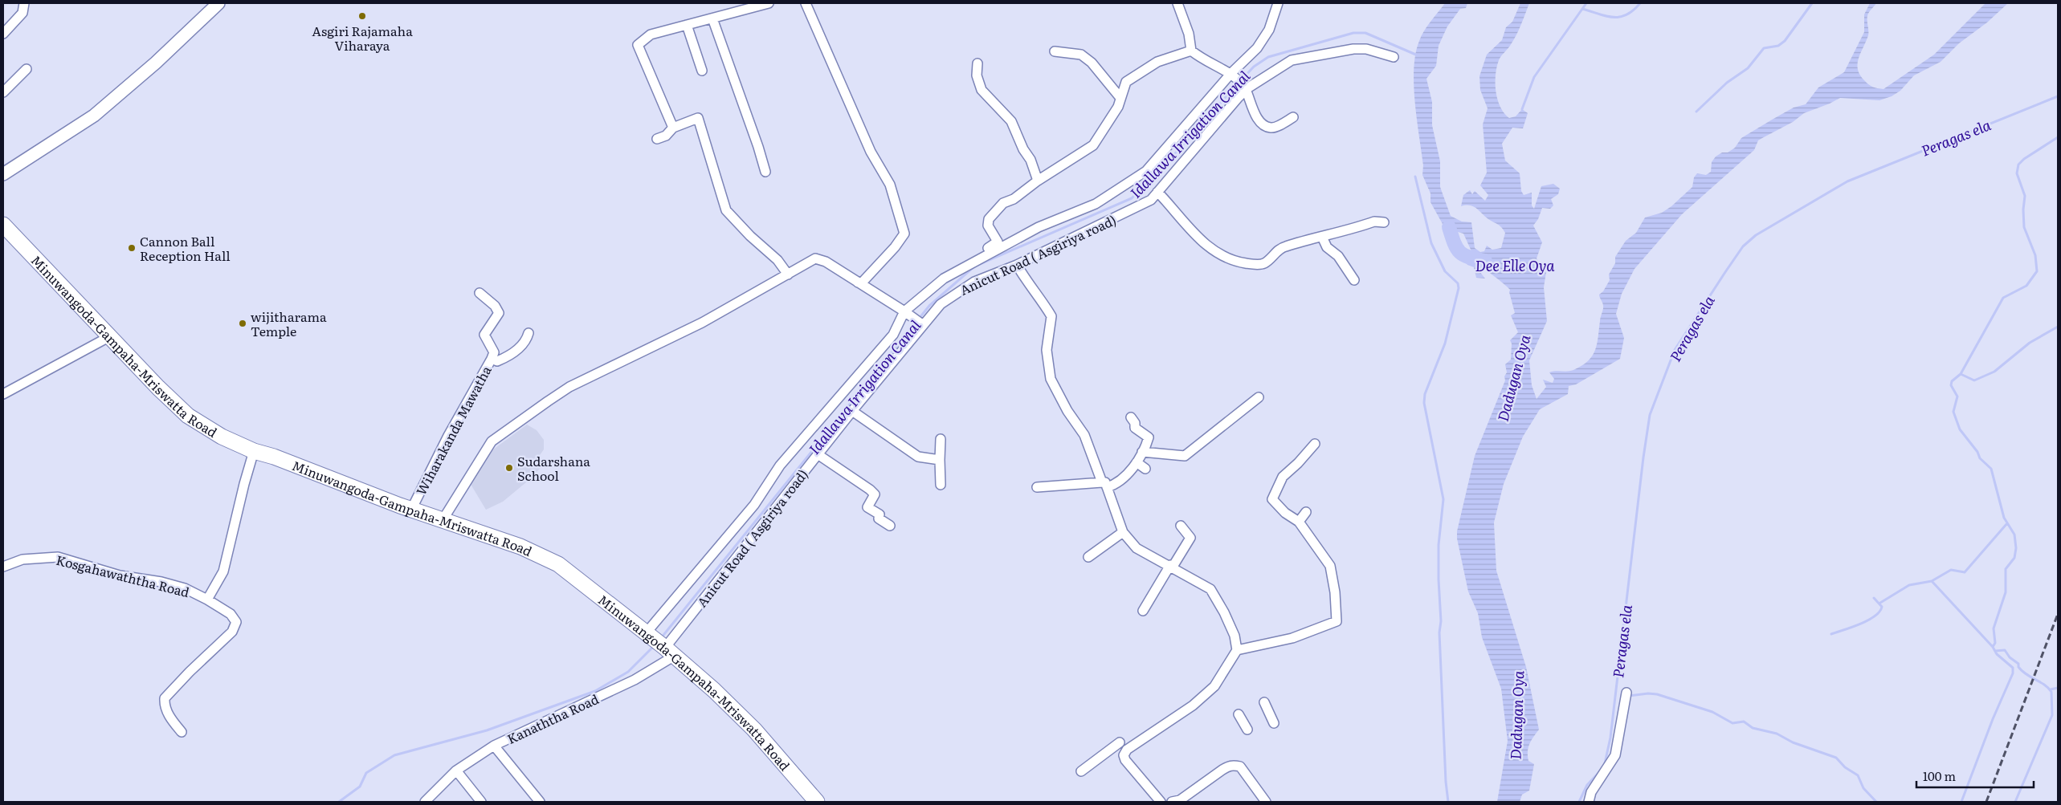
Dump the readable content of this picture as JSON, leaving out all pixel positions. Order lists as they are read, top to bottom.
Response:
{
  "streets": {
    "main road": ["Minuwangoda-Gampaha-Mriswatta Road"],
    "street": [
      "Anicut Road ( Asgiriya road)",
      "Wiharakanda Mawatha",
      "Kosgahawaththa Road",
      "Kanaththa Road"
    ]
  },
  "crossings": [
    ["Anicut Road ( Asgiriya road)", "Minuwangoda-Gampaha-Mriswatta Road"],
    ["Anicut Road ( Asgiriya road)", "Kanaththa Road"],
    ["Minuwangoda-Gampaha-Mriswatta Road", "Wiharakanda Mawatha"],
    ["Minuwangoda-Gampaha-Mriswatta Road", "Kanaththa Road"]
  ],
  "water": [
    "Idallawa Irrigation Canal",
    "Peragas ela",
    "Dee Elle Oya",
    "Dadugan Oya"
  ],
  "places": [
    "Asgiri Rajamaha Viharaya",
    "Cannon Ball Reception Hall",
    "wijitharama Temple",
    "Sudarshana School"
  ],
  "scale_bar": "100 m"
}
